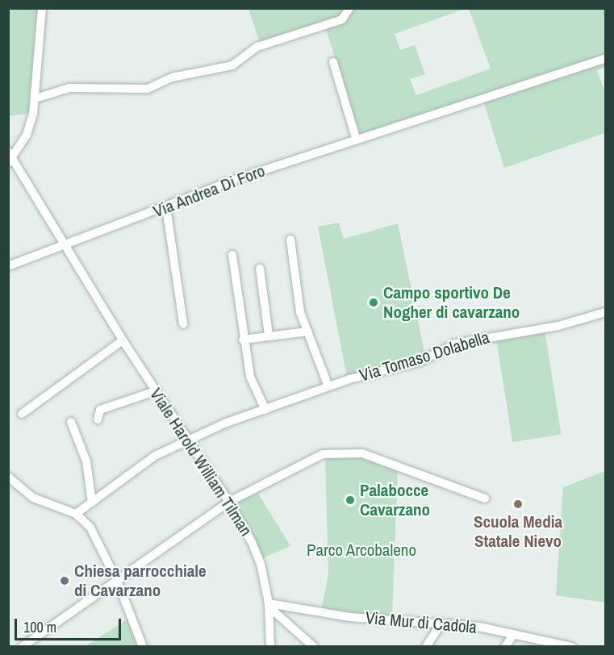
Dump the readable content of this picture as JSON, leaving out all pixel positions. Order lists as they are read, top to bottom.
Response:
{
  "streets": {
    "street": [
      "Via Andrea Di Foro",
      "Via Tomaso Dolabella",
      "Viale Harold William Tilman",
      "Via Mur di Cadola"
    ]
  },
  "crossings": [
    ["Via Andrea Di Foro", "Viale Harold William Tilman"],
    ["Via Tomaso Dolabella", "Viale Harold William Tilman"],
    ["Viale Harold William Tilman", "Via Mur di Cadola"]
  ],
  "parks": ["Parco Arcobaleno"],
  "places": [
    "Campo sportivo De Nogher di cavarzano",
    "Palabocce Cavarzano",
    "Scuola Media Statale Nievo",
    "Chiesa parrocchiale di Cavarzano"
  ],
  "scale_bar": "100 m"
}
